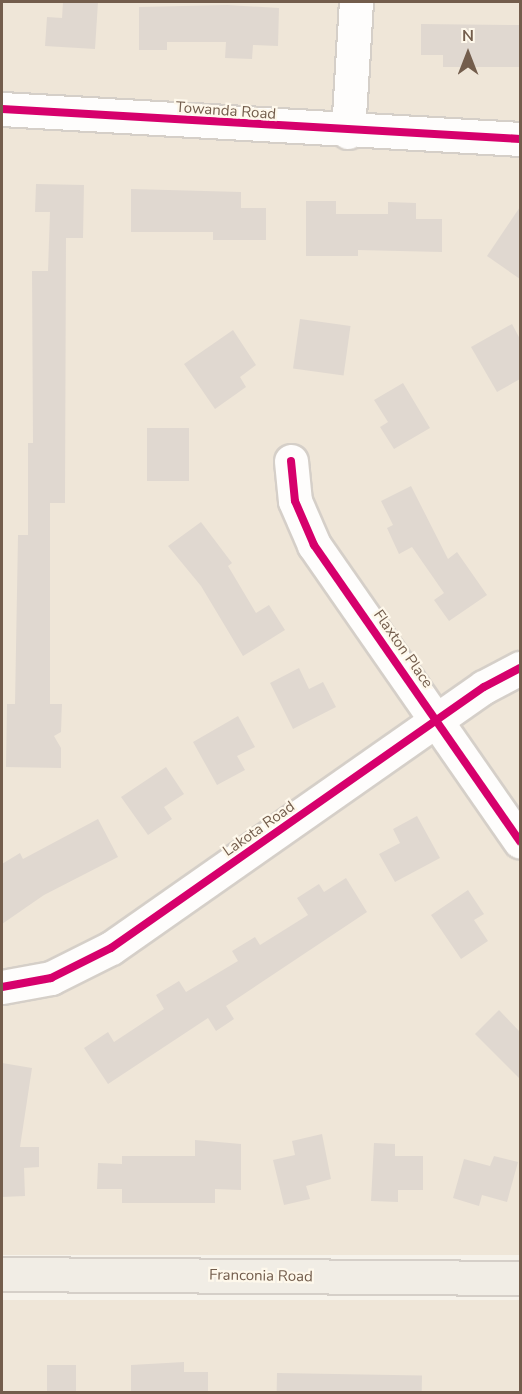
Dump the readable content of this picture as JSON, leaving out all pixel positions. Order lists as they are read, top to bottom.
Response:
{
  "streets": {
    "main road": ["Franconia Road"],
    "street": ["Towanda Road", "Flaxton Place", "Lakota Road"]
  },
  "crossings": [
    ["Flaxton Place", "Lakota Road"]
  ],
  "north": "top"
}
